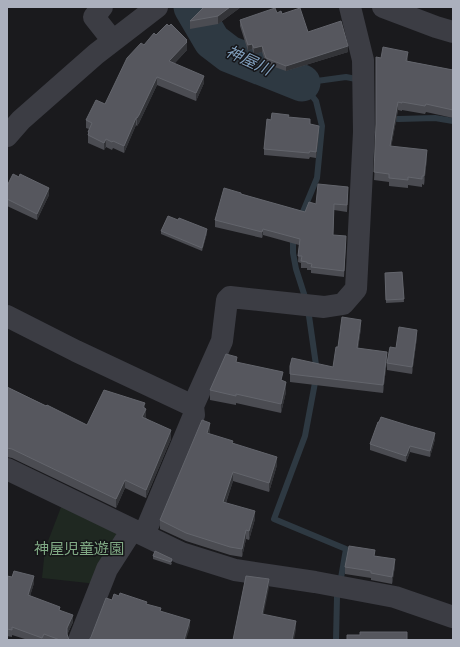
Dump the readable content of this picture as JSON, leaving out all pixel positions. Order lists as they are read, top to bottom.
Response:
{
  "water": ["神屋川"],
  "parks": ["神屋児童遊園"]
}
